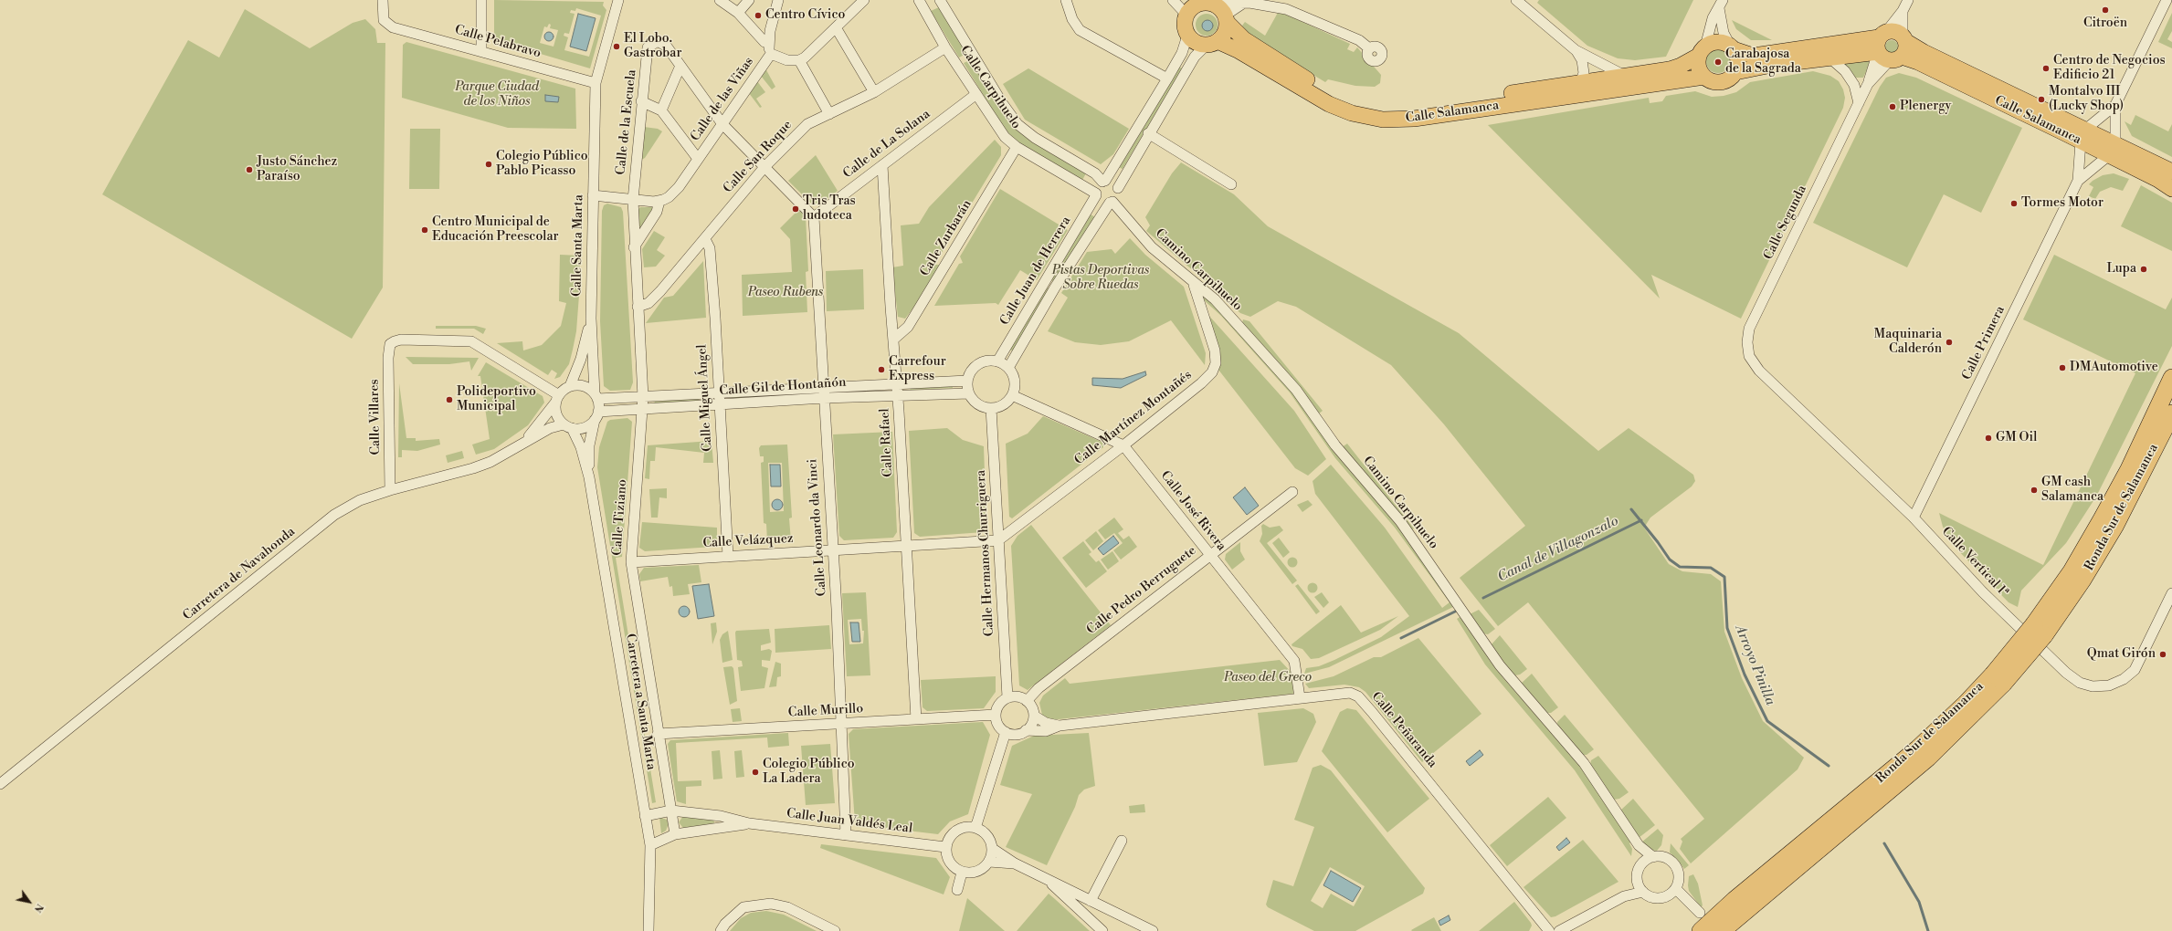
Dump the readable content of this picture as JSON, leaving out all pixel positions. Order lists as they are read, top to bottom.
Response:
{
  "streets": {
    "highway": ["Ronda Sur de Salamanca"],
    "main road": ["Calle Salamanca"],
    "street": [
      "Calle Pelabravo",
      "Calle Carpihuelo",
      "Calle de las Viñas",
      "Calle de la Escuela",
      "Calle de La Solana",
      "Calle San Roque",
      "Calle Segunda",
      "Calle Zurbarán",
      "Calle Santa Marta",
      "Camino Carpihuelo",
      "Calle Juan de Herrera",
      "Calle Primera",
      "Calle Gil de Hontañón",
      "Calle Miguel Ángel",
      "Calle Villares",
      "Calle Martínez Montañés",
      "Calle Rafael",
      "Calle José Rivera",
      "Calle Tiziano",
      "Calle Leonardo da Vinci",
      "Calle Velázquez",
      "Calle Hermanos Churriguera",
      "Calle Vertical 1ª",
      "Carretera de Navahonda",
      "Calle Pedro Berruguete",
      "Carretera a Santa Marta",
      "Calle Murillo",
      "Calle Peñaranda",
      "Calle Juan Valdés Leal"
    ]
  },
  "crossings": [
    ["Calle Pelabravo", "Calle Santa Marta"],
    ["Calle Carpihuelo", "Calle de La Solana"],
    ["Calle Carpihuelo", "Calle San Roque"],
    ["Calle Carpihuelo", "Calle Zurbarán"],
    ["Calle Carpihuelo", "Camino Carpihuelo"],
    ["Calle Carpihuelo", "Calle Juan de Herrera"],
    ["Calle Salamanca", "Calle Segunda"],
    ["Calle Salamanca", "Calle Primera"],
    ["Calle de la Escuela", "Calle Tiziano"],
    ["Calle de La Solana", "Calle Rafael"],
    ["Calle de La Solana", "Calle Leonardo da Vinci"],
    ["Calle San Roque", "Calle Miguel Ángel"],
    ["Calle San Roque", "Calle Tiziano"],
    ["Calle Segunda", "Calle Vertical 1ª"],
    ["Calle Zurbarán", "Calle Rafael"],
    ["Calle Santa Marta", "Calle Gil de Hontañón"],
    ["Calle Santa Marta", "Calle Villares"],
    ["Calle Santa Marta", "Carretera de Navahonda"],
    ["Calle Santa Marta", "Carretera a Santa Marta"],
    ["Camino Carpihuelo", "Calle Juan de Herrera"],
    ["Camino Carpihuelo", "Calle Martínez Montañés"],
    ["Calle Juan de Herrera", "Calle Gil de Hontañón"],
    ["Calle Juan de Herrera", "Calle José Rivera"],
    ["Calle Juan de Herrera", "Calle Hermanos Churriguera"],
    ["Calle Primera", "Calle Vertical 1ª"],
    ["Calle Gil de Hontañón", "Calle Miguel Ángel"],
    ["Calle Gil de Hontañón", "Calle Villares"],
    ["Calle Gil de Hontañón", "Calle Rafael"],
    ["Calle Gil de Hontañón", "Calle José Rivera"],
    ["Calle Gil de Hontañón", "Calle Tiziano"],
    ["Calle Gil de Hontañón", "Calle Leonardo da Vinci"],
    ["Calle Gil de Hontañón", "Calle Hermanos Churriguera"],
    ["Calle Gil de Hontañón", "Carretera de Navahonda"],
    ["Calle Gil de Hontañón", "Carretera a Santa Marta"],
    ["Calle Miguel Ángel", "Calle Velázquez"],
    ["Calle Villares", "Carretera de Navahonda"],
    ["Calle Villares", "Carretera a Santa Marta"],
    ["Calle Martínez Montañés", "Calle José Rivera"],
    ["Calle Martínez Montañés", "Calle Velázquez"],
    ["Calle Martínez Montañés", "Calle Hermanos Churriguera"],
    ["Calle Rafael", "Calle Velázquez"],
    ["Calle Rafael", "Calle Murillo"],
    ["Calle José Rivera", "Calle Hermanos Churriguera"],
    ["Calle José Rivera", "Calle Pedro Berruguete"],
    ["Calle José Rivera", "Calle Peñaranda"],
    ["Calle Tiziano", "Calle Velázquez"],
    ["Calle Tiziano", "Calle Murillo"],
    ["Calle Tiziano", "Calle Juan Valdés Leal"],
    ["Calle Leonardo da Vinci", "Calle Velázquez"],
    ["Calle Leonardo da Vinci", "Calle Murillo"],
    ["Calle Leonardo da Vinci", "Calle Juan Valdés Leal"],
    ["Calle Velázquez", "Calle Hermanos Churriguera"],
    ["Calle Hermanos Churriguera", "Calle Pedro Berruguete"],
    ["Calle Hermanos Churriguera", "Calle Murillo"],
    ["Calle Hermanos Churriguera", "Calle Peñaranda"],
    ["Carretera de Navahonda", "Carretera a Santa Marta"],
    ["Calle Pedro Berruguete", "Calle Murillo"],
    ["Calle Pedro Berruguete", "Calle Peñaranda"],
    ["Carretera a Santa Marta", "Calle Juan Valdés Leal"],
    ["Calle Murillo", "Calle Peñaranda"]
  ],
  "water": ["Canal de Villagonzalo", "Arroyo Pinilla"],
  "parks": [
    "Parque Ciudad de los Niños",
    "Pistas Deportivas Sobre Ruedas",
    "Paseo Rubens",
    "Paseo del Greco"
  ],
  "places": [
    "Citroën",
    "Centro Cívico",
    "El Lobo. Gastrobar",
    "Carabajosa de la Sagrada",
    "Centro de Negocios Edificio 21",
    "Montalvo III (Lucky Shop)",
    "Plenergy",
    "Colegio Público Pablo Picasso",
    "Justo Sánchez Paraíso",
    "Tormes Motor",
    "Tris Tras ludoteca",
    "Centro Municipal de Educación Preescolar",
    "Lupa",
    "Maquinaria Calderón",
    "DMAutomotive",
    "Carrefour Express",
    "Polideportivo Municipal",
    "GM Oil",
    "GM cash Salamanca",
    "Qmat Girón",
    "Colegio Público La Ladera"
  ],
  "north": "bottom right"
}
